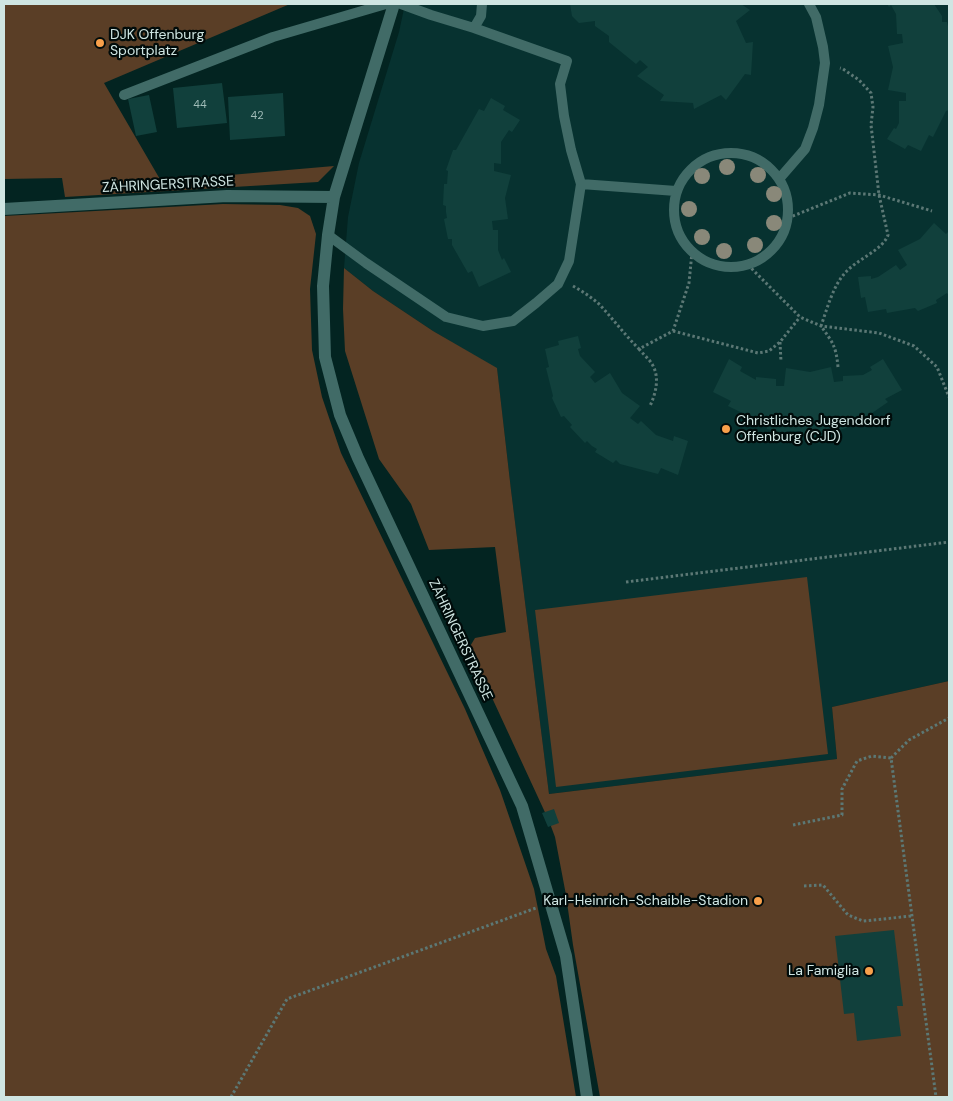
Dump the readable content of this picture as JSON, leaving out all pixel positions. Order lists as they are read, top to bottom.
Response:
{
  "streets": {
    "street": ["ZÄHRINGERSTRASSE"]
  },
  "places": [
    "DJK Offenburg Sportplatz",
    "Christliches Jugenddorf Offenburg (CJD)",
    "Karl-Heinrich-Schaible-Stadion",
    "La Famiglia"
  ],
  "house_numbers": ["44", "42"]
}
